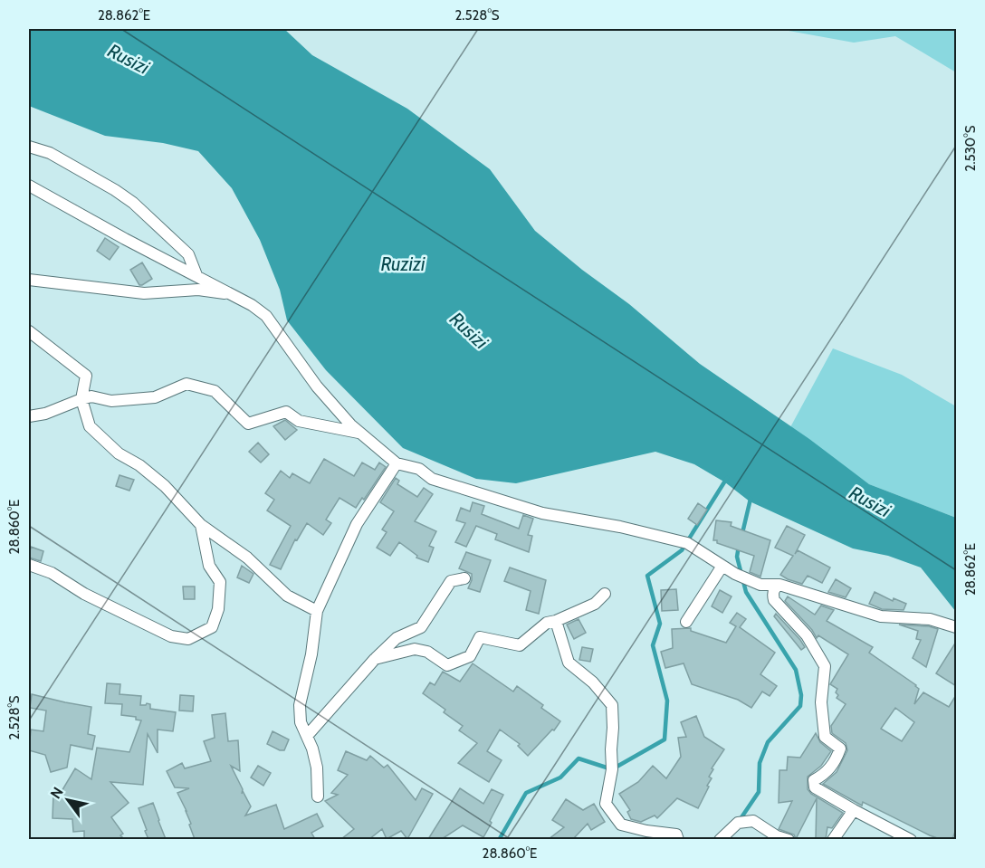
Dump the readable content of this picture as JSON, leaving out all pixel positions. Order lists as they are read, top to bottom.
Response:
{
  "water": ["Rusizi", "Ruzizi"],
  "north": "top left",
  "coordinates": [
    "28.862°E",
    "2.528°S",
    "2.530°S",
    "28.860°E"
  ]
}
